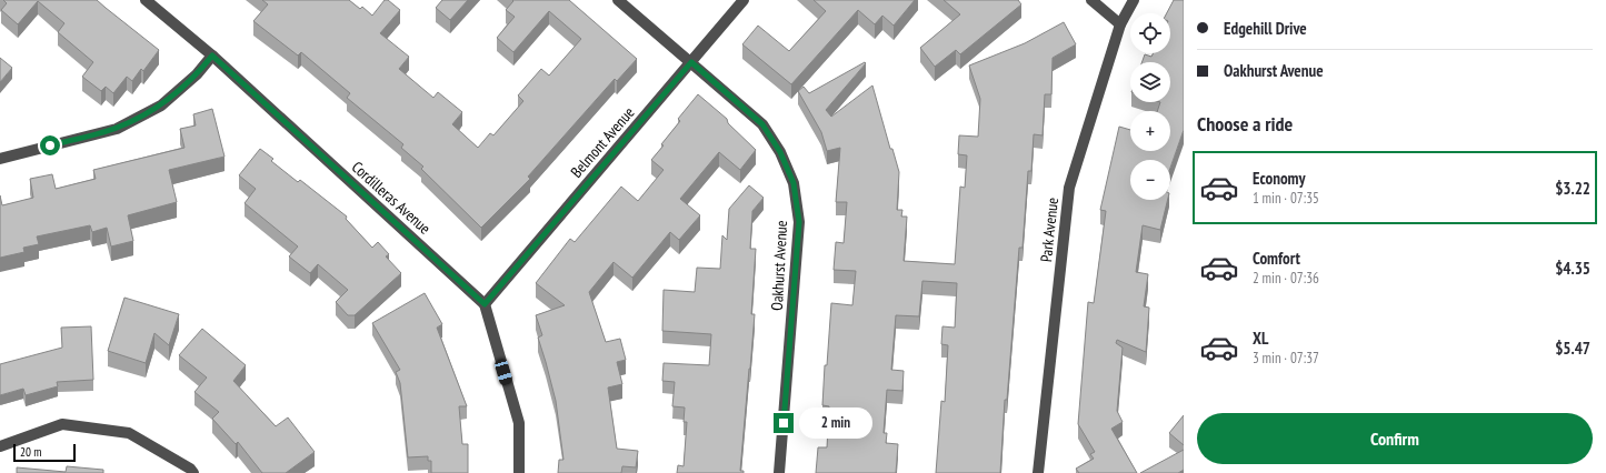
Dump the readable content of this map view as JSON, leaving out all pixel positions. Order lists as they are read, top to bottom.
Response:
{
  "streets": {
    "street": [
      "Belmont Avenue",
      "Cordilleras Avenue",
      "Park Avenue",
      "Oakhurst Avenue"
    ]
  },
  "crossings": [
    ["Belmont Avenue", "Cordilleras Avenue"],
    ["Belmont Avenue", "Oakhurst Avenue"]
  ],
  "scale_bar": "20 m",
  "page": {
    "banner": ["Edgehill Drive", "Oakhurst Avenue"],
    "map_buttons": ["+", "−"],
    "heading": "Choose a ride",
    "list": [
      {
        "name": "Economy",
        "note": "1 min · 07:35",
        "value": "$3.22"
      },
      {
        "name": "Comfort",
        "note": "2 min · 07:36",
        "value": "$4.35"
      },
      {
        "name": "XL",
        "note": "3 min · 07:37",
        "value": "$5.47"
      }
    ],
    "buttons": "Confirm",
    "bubble": "2 min",
    "scale": "20 m"
  }
}
